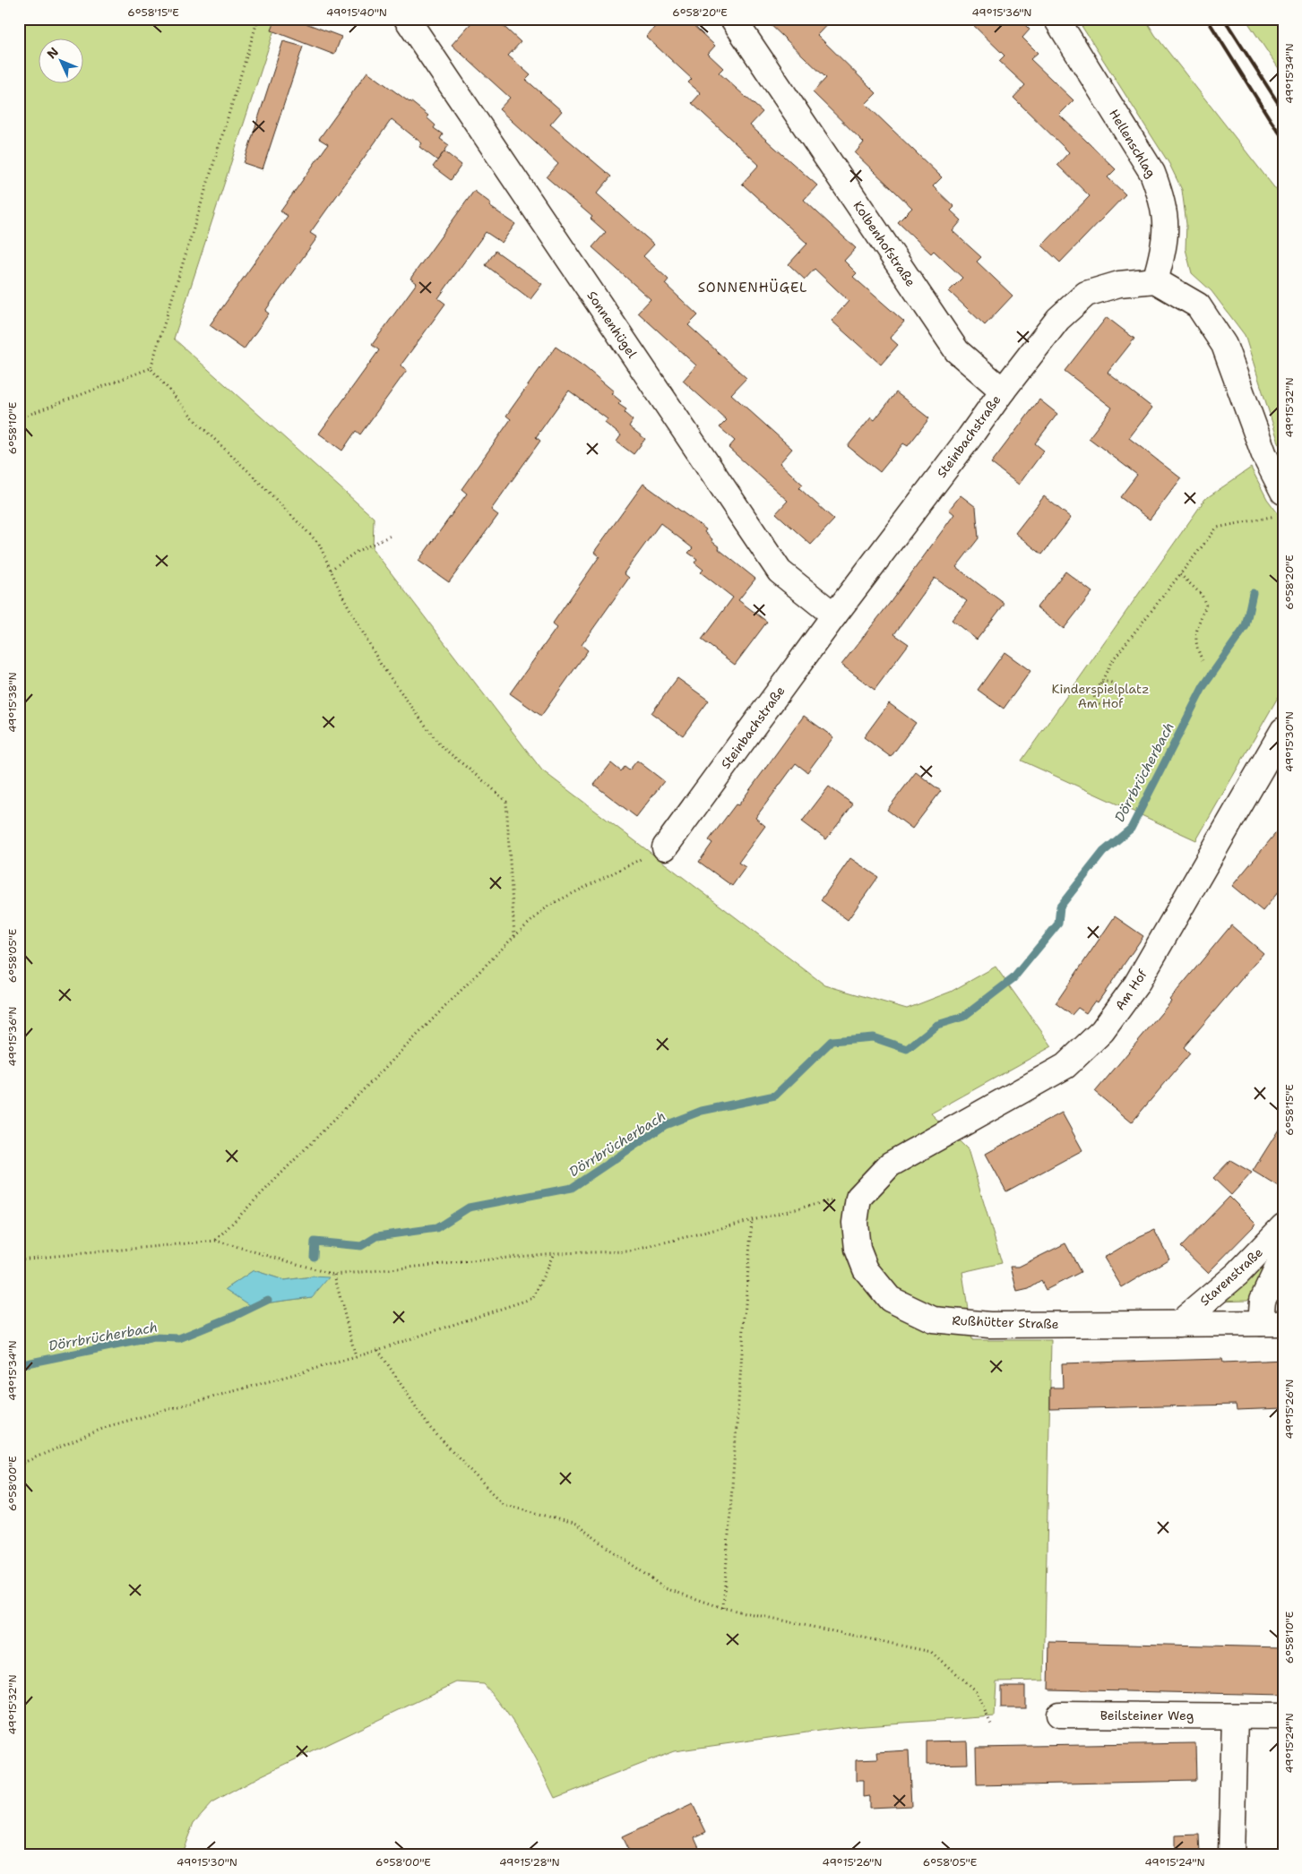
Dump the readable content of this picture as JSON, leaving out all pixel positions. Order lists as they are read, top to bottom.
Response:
{
  "streets": {
    "street": [
      "Hellenschlag",
      "Kolbenhofstraße",
      "Sonnenhügel",
      "Steinbachstraße",
      "Am Hof",
      "Starenstraße",
      "Rußhütter Straße",
      "Beilsteiner Weg"
    ]
  },
  "crossings": [
    ["Hellenschlag", "Steinbachstraße"],
    ["Kolbenhofstraße", "Steinbachstraße"],
    ["Sonnenhügel", "Steinbachstraße"],
    ["Am Hof", "Rußhütter Straße"],
    ["Starenstraße", "Rußhütter Straße"]
  ],
  "districts": ["SONNENHÜGEL"],
  "water": ["Dörrbrücherbach"],
  "parks": ["Kinderspielplatz Am Hof"],
  "north": "top left",
  "coordinates": [
    "6°58'15\"E",
    "49°15'40\"N",
    "6°58'20\"E",
    "49°15'36\"N",
    "49°15'34\"N",
    "49°15'32\"N",
    "6°58'10\"E",
    "49°15'38\"N",
    "49°15'30\"N",
    "6°58'05\"E",
    "49°15'26\"N",
    "6°58'00\"E",
    "49°15'24\"N",
    "49°15'28\"N"
  ]
}
